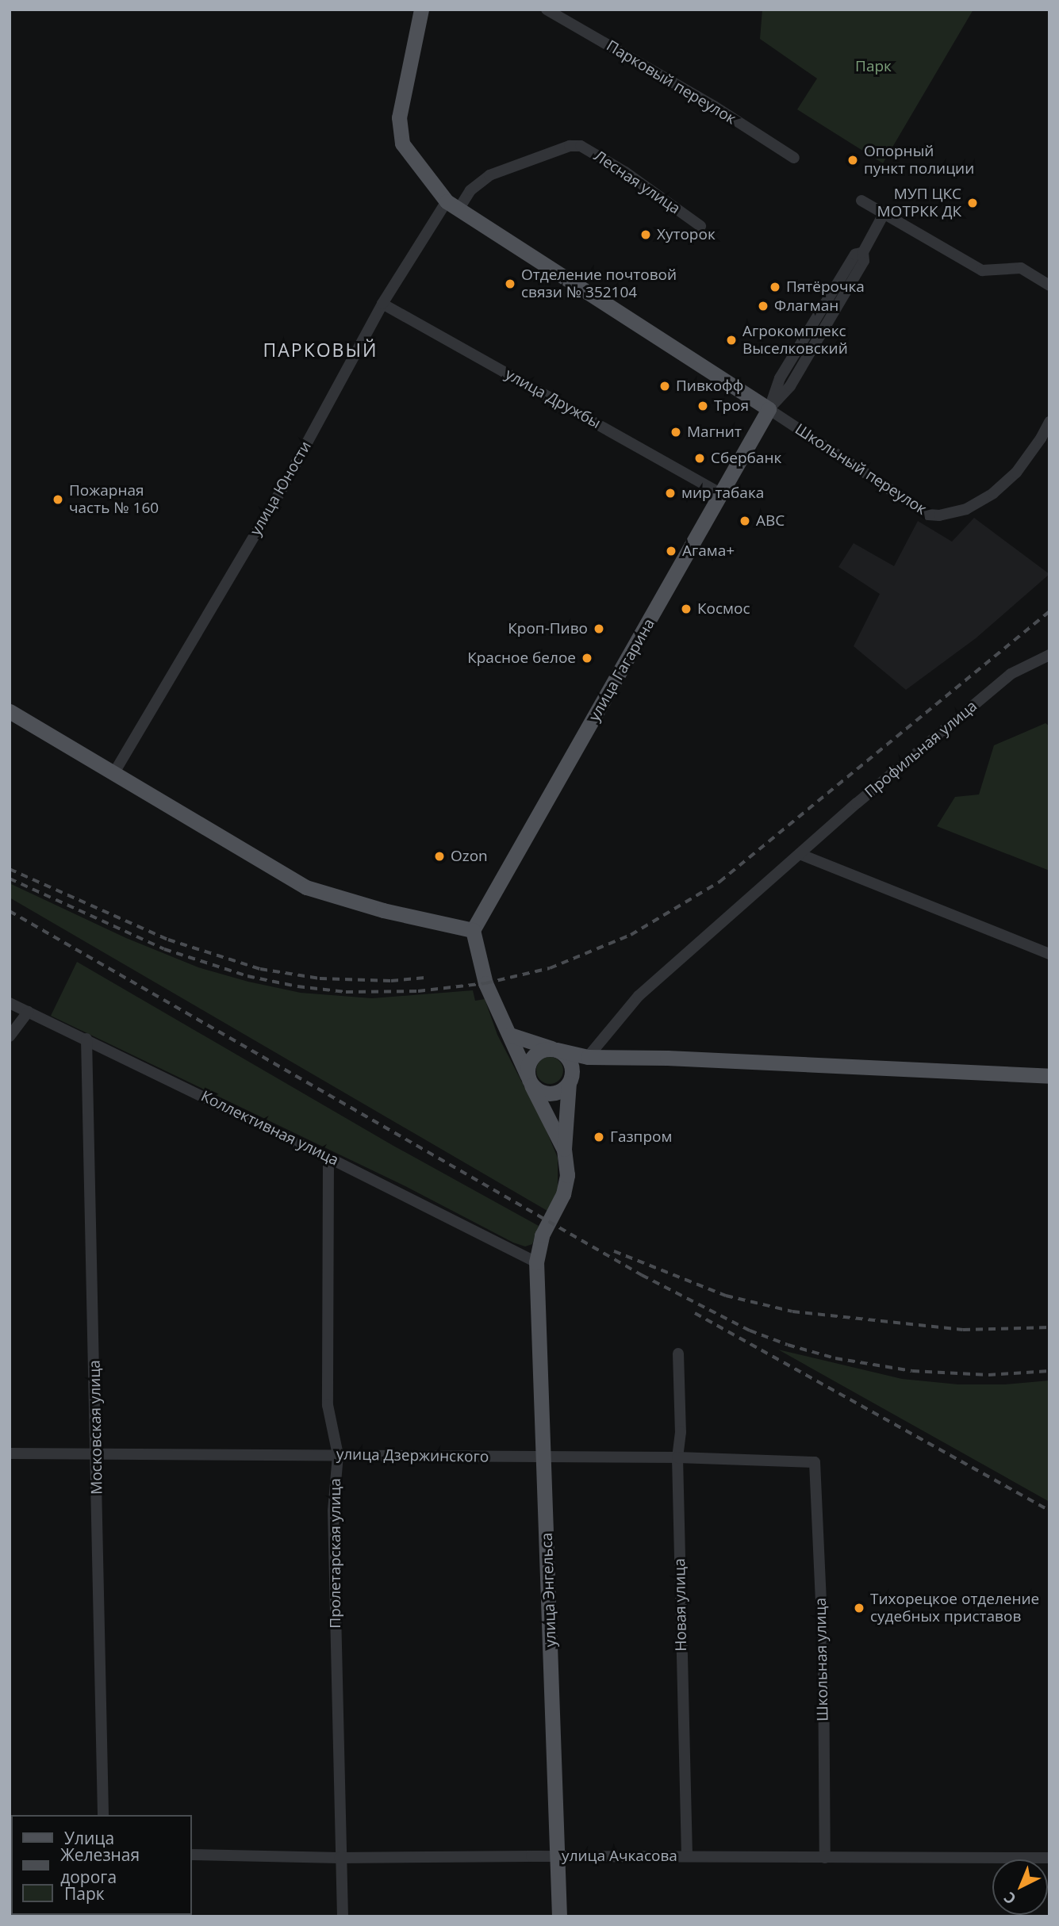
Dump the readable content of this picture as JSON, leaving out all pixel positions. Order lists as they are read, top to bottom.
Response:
{
  "streets": {
    "main road": ["улица Гагарина", "улица Энгельса"],
    "street": [
      "Парковый переулок",
      "Лесная улица",
      "улица Дружбы",
      "Школьный переулок",
      "улица Юности",
      "Профильная улица",
      "Коллективная улица",
      "Московская улица",
      "улица Дзержинского",
      "Пролетарская улица",
      "Новая улица",
      "Школьная улица",
      "улица Ачкасова"
    ]
  },
  "crossings": [
    ["Лесная улица", "улица Юности"],
    ["улица Дружбы", "улица Юности"],
    ["улица Дружбы", "улица Гагарина"],
    ["Школьный переулок", "улица Гагарина"],
    ["Коллективная улица", "Московская улица"],
    ["Коллективная улица", "Пролетарская улица"],
    ["Коллективная улица", "улица Энгельса"],
    ["Московская улица", "улица Дзержинского"],
    ["улица Дзержинского", "Пролетарская улица"],
    ["улица Дзержинского", "улица Энгельса"],
    ["улица Дзержинского", "Новая улица"],
    ["улица Дзержинского", "Школьная улица"],
    ["Пролетарская улица", "улица Ачкасова"],
    ["улица Энгельса", "улица Ачкасова"],
    ["Новая улица", "улица Ачкасова"],
    ["Школьная улица", "улица Ачкасова"]
  ],
  "districts": ["ПАРКОВЫЙ"],
  "parks": ["Парк"],
  "places": [
    "Опорный пункт полиции",
    "МУП ЦКС МОТРКК ДК",
    "Хуторок",
    "Отделение почтовой связи № 352104",
    "Пятёрочка",
    "Флагман",
    "Агрокомплекс Выселковский",
    "Пивкофф",
    "Троя",
    "Магнит",
    "Сбербанк",
    "мир табака",
    "Пожарная часть № 160",
    "ABC",
    "Агама+",
    "Космос",
    "Кроп-Пиво",
    "Красное белое",
    "Ozon",
    "Газпром",
    "Тихорецкое отделение судебных приставов"
  ],
  "legend": ["Улица", "Железная дорога", "Парк"],
  "north": "bottom left"
}
